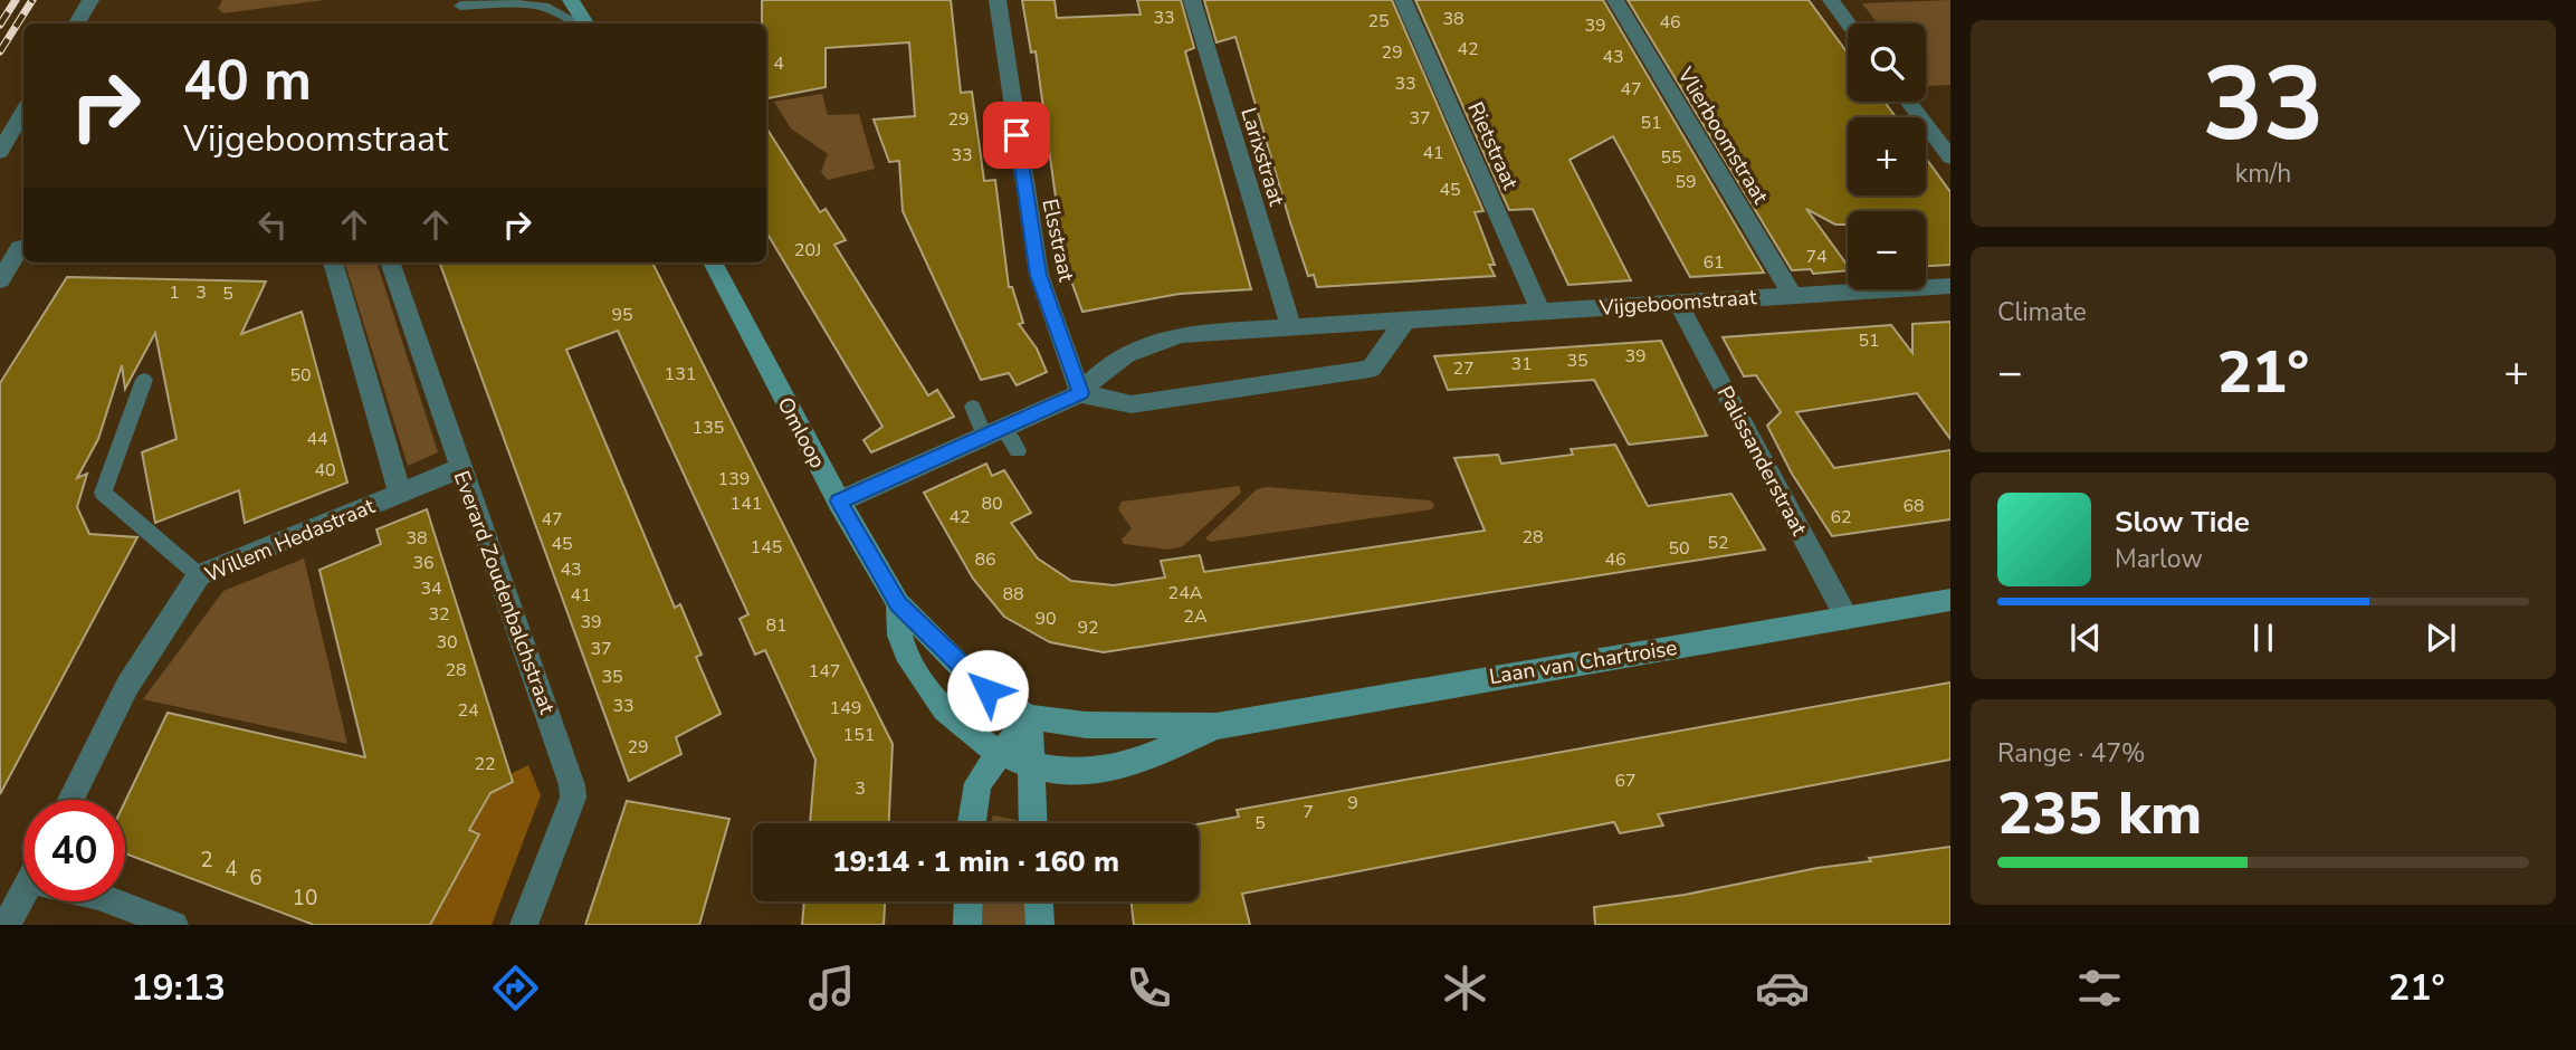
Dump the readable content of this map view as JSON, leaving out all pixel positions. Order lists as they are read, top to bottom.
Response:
{
  "streets": {
    "street": [
      "Vlierboomstraat",
      "Rietstraat",
      "Larixstraat",
      "Elsstraat",
      "Vijgeboomstraat",
      "Omloop",
      "Palissanderstraat",
      "Willem Hedastraat",
      "Everard Zoudenbalchstraat",
      "Laan van Chartroise"
    ]
  },
  "crossings": [
    ["Vlierboomstraat", "Vijgeboomstraat"],
    ["Rietstraat", "Vijgeboomstraat"],
    ["Larixstraat", "Vijgeboomstraat"],
    ["Elsstraat", "Vijgeboomstraat"],
    ["Vijgeboomstraat", "Omloop"],
    ["Vijgeboomstraat", "Palissanderstraat"],
    ["Omloop", "Laan van Chartroise"],
    ["Palissanderstraat", "Laan van Chartroise"],
    ["Willem Hedastraat", "Everard Zoudenbalchstraat"]
  ],
  "house_numbers": [
    "33",
    "38",
    "25",
    "46",
    "39",
    "42",
    "29",
    "43",
    "4",
    "33",
    "47",
    "37",
    "29",
    "51",
    "41",
    "33",
    "55",
    "59",
    "45",
    "20J",
    "74",
    "61",
    "1",
    "3",
    "5",
    "95",
    "51",
    "39",
    "35",
    "31",
    "27",
    "131",
    "50",
    "135",
    "44",
    "40",
    "139",
    "141",
    "80",
    "68",
    "42",
    "62",
    "47",
    "28",
    "38",
    "52",
    "45",
    "145",
    "50",
    "86",
    "46",
    "36",
    "43",
    "34",
    "24A",
    "88",
    "41",
    "32",
    "2A",
    "90",
    "39",
    "81",
    "92",
    "30",
    "37",
    "28",
    "147",
    "35",
    "33",
    "149",
    "24",
    "151",
    "29",
    "22",
    "67",
    "3",
    "9",
    "7",
    "5",
    "2",
    "4",
    "6",
    "10"
  ],
  "page": {
    "tile": [
      ["33", "km/h"],
      "Climate",
      ["Range · 47%", "235 km"]
    ],
    "map_buttons": ["+", "−"],
    "turn": ["40 m", "Vijgeboomstraat"],
    "heat": ["−", "21°", "+"],
    "song": ["Slow Tide", "Marlow"],
    "limit": "40",
    "trip": "19:14 · 1 min · 160 m",
    "tabs": ["19:13", "21°"]
  }
}
